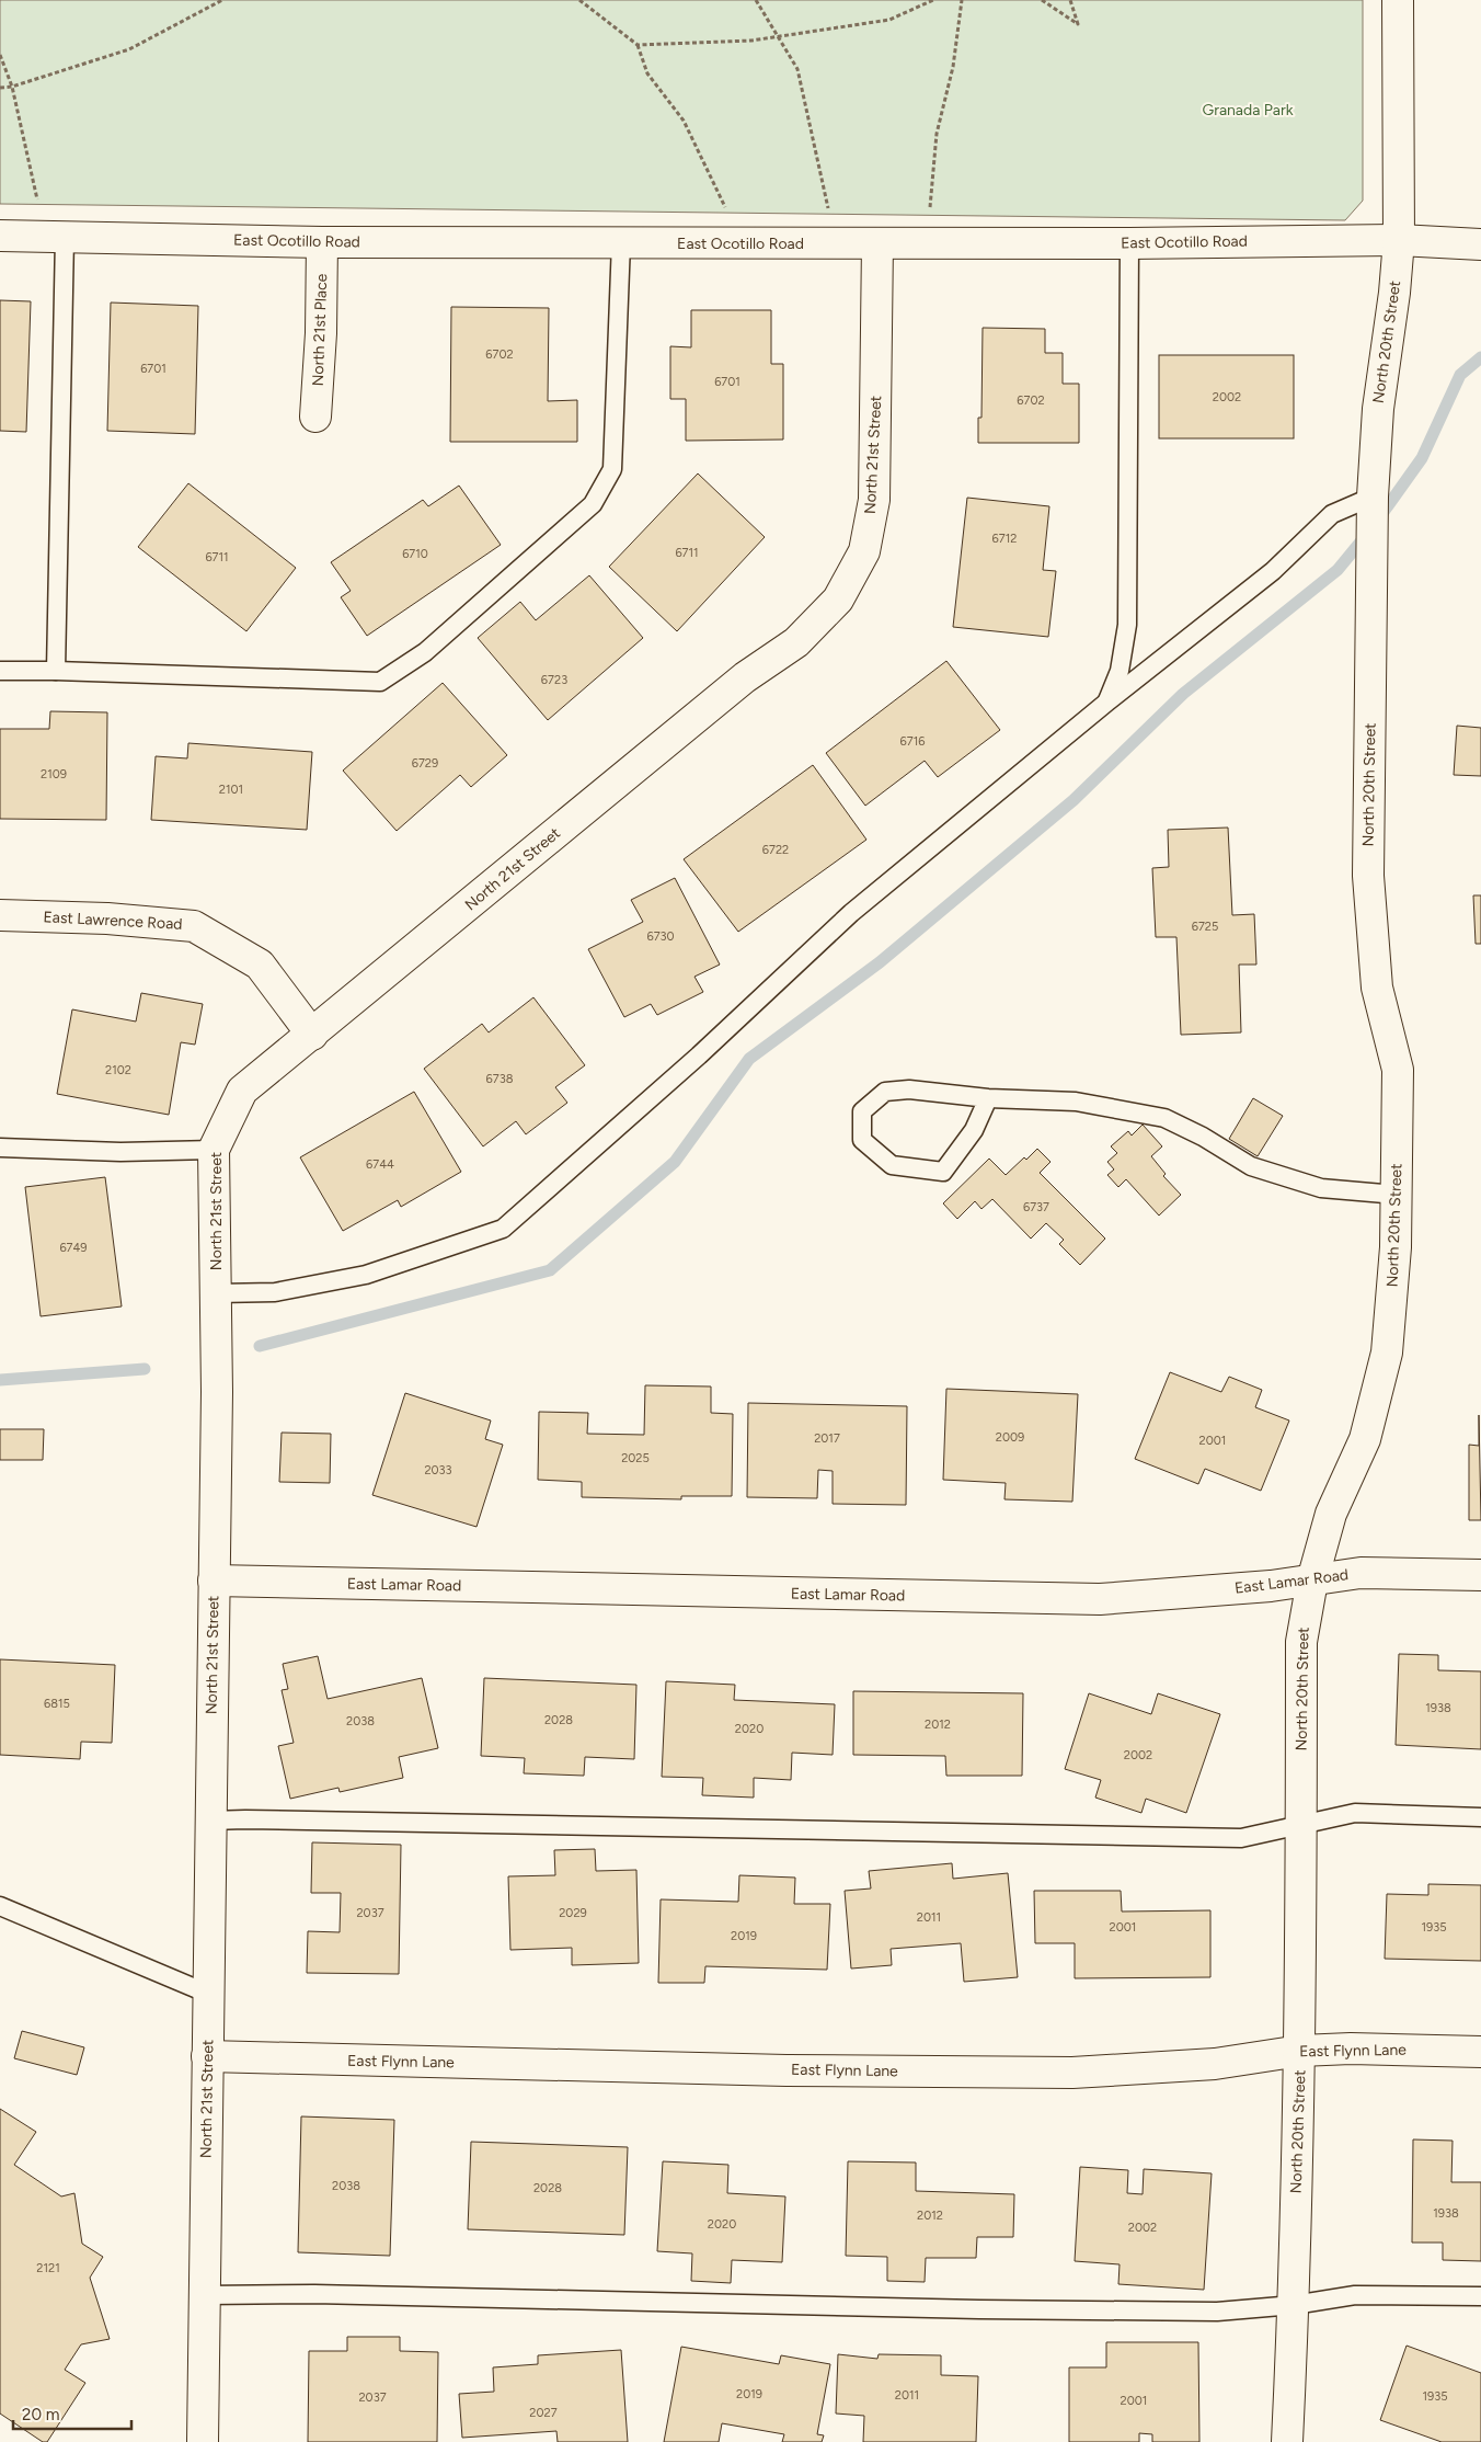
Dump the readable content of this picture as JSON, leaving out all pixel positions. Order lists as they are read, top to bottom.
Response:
{
  "streets": {
    "street": [
      "East Ocotillo Road",
      "North 21st Place",
      "North 20th Street",
      "North 21st Street",
      "East Lawrence Road",
      "East Lamar Road",
      "East Flynn Lane"
    ]
  },
  "crossings": [
    ["East Ocotillo Road", "North 21st Place"],
    ["East Ocotillo Road", "North 20th Street"],
    ["East Ocotillo Road", "North 21st Street"],
    ["North 20th Street", "East Lamar Road"],
    ["North 20th Street", "East Flynn Lane"],
    ["North 21st Street", "East Lawrence Road"],
    ["North 21st Street", "East Lamar Road"],
    ["North 21st Street", "East Flynn Lane"]
  ],
  "parks": ["Granada Park"],
  "house_numbers": [
    "6702",
    "6701",
    "6701",
    "2002",
    "6702",
    "6712",
    "6711",
    "6710",
    "6711",
    "6723",
    "6716",
    "6729",
    "2109",
    "2101",
    "6722",
    "6725",
    "6730",
    "2102",
    "6738",
    "6744",
    "6737",
    "6749",
    "2009",
    "2017",
    "2001",
    "2025",
    "2033",
    "6815",
    "1938",
    "2028",
    "2038",
    "2012",
    "2020",
    "2002",
    "2037",
    "2029",
    "2011",
    "2001",
    "1935",
    "2019",
    "2038",
    "2028",
    "1938",
    "2012",
    "2020",
    "2002",
    "2121",
    "2019",
    "2011",
    "1935",
    "2037",
    "2001",
    "2027"
  ],
  "scale_bar": "20 m"
}
